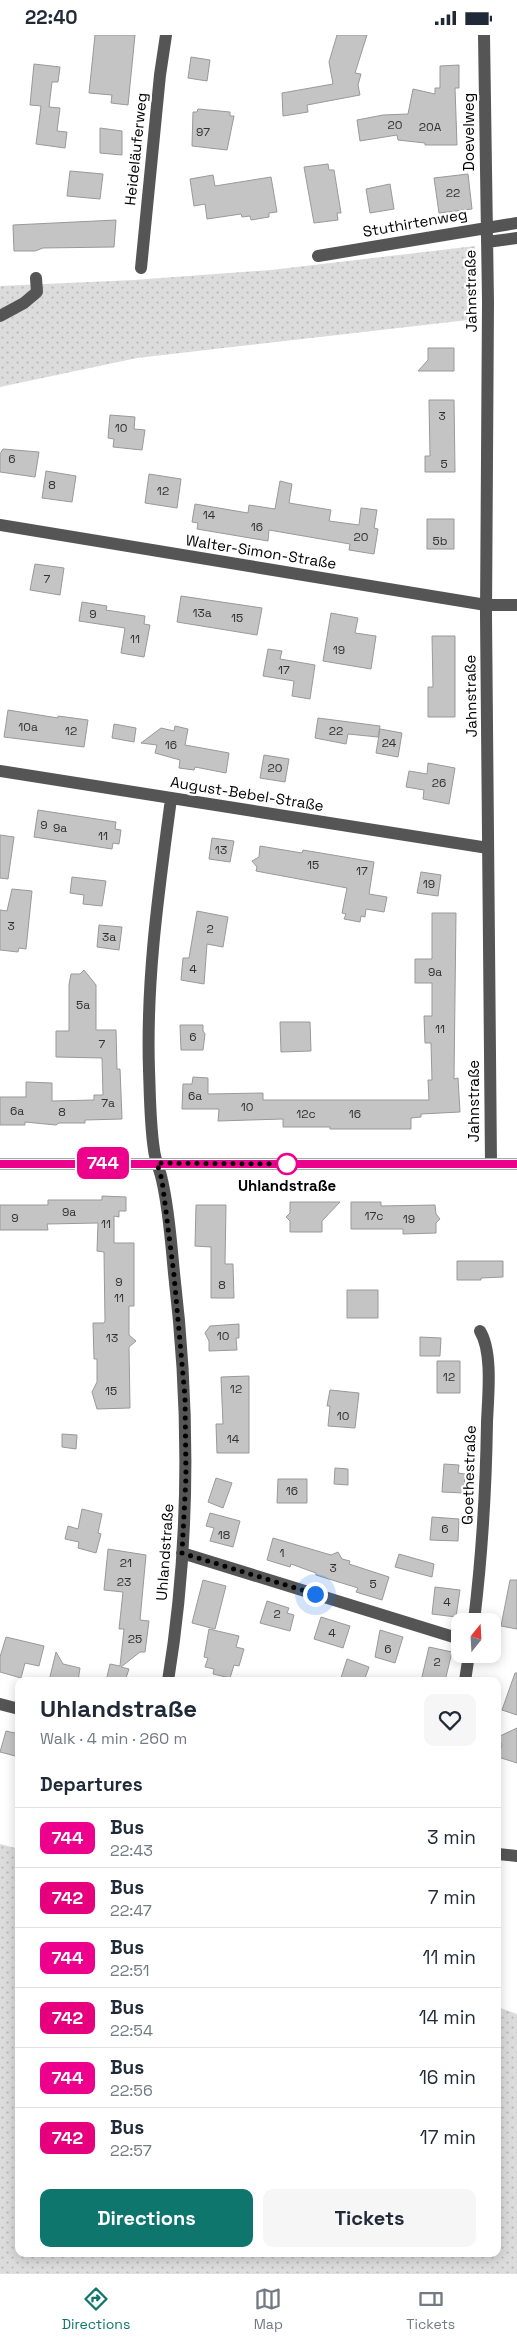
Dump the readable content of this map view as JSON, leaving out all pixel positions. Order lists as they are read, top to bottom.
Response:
{
  "streets": {
    "street": [
      "Doevelweg",
      "Heideläuferweg",
      "Stuthirtenweg",
      "Jahnstraße",
      "Walter-Simon-Straße",
      "August-Bebel-Straße",
      "Goethestraße",
      "Uhlandstraße"
    ]
  },
  "crossings": [
    ["Doevelweg", "Stuthirtenweg"],
    ["Doevelweg", "Jahnstraße"],
    ["Stuthirtenweg", "Jahnstraße"],
    ["Jahnstraße", "Walter-Simon-Straße"],
    ["Jahnstraße", "August-Bebel-Straße"],
    ["August-Bebel-Straße", "Uhlandstraße"]
  ],
  "places": ["Uhlandstraße"],
  "lines": ["bus line 744"],
  "house_numbers": [
    "20",
    "20A",
    "97",
    "22",
    "3",
    "10",
    "6",
    "5",
    "8",
    "12",
    "14",
    "16",
    "20",
    "5b",
    "7",
    "13a",
    "9",
    "15",
    "11",
    "19",
    "17",
    "10a",
    "12",
    "22",
    "24",
    "16",
    "20",
    "26",
    "9",
    "9a",
    "11",
    "13",
    "15",
    "17",
    "19",
    "3",
    "2",
    "3a",
    "4",
    "9a",
    "5a",
    "11",
    "6",
    "7",
    "6a",
    "7a",
    "10",
    "6a",
    "8",
    "12c",
    "16",
    "9a",
    "17c",
    "9",
    "19",
    "11",
    "9",
    "8",
    "11",
    "10",
    "13",
    "12",
    "12",
    "15",
    "10",
    "14",
    "16",
    "6",
    "18",
    "1",
    "21",
    "3",
    "23",
    "5",
    "4",
    "2",
    "4",
    "25",
    "6",
    "2"
  ],
  "north": "top",
  "page": {
    "status": "22:40",
    "on_map": "744",
    "heading": [
      ["Uhlandstraße", "Walk · 4 min · 260 m"],
      "Departures"
    ],
    "list": [
      {
        "mark": "744",
        "name": "Bus",
        "note": "22:43",
        "value": "3 min"
      },
      {
        "mark": "742",
        "name": "Bus",
        "note": "22:47",
        "value": "7 min"
      },
      {
        "mark": "744",
        "name": "Bus",
        "note": "22:51",
        "value": "11 min"
      },
      {
        "mark": "742",
        "name": "Bus",
        "note": "22:54",
        "value": "14 min"
      },
      {
        "mark": "744",
        "name": "Bus",
        "note": "22:56",
        "value": "16 min"
      },
      {
        "mark": "742",
        "name": "Bus",
        "note": "22:57",
        "value": "17 min"
      }
    ],
    "buttons": ["Directions", "Tickets"],
    "tabs": ["Directions", "Map", "Tickets"]
  }
}
